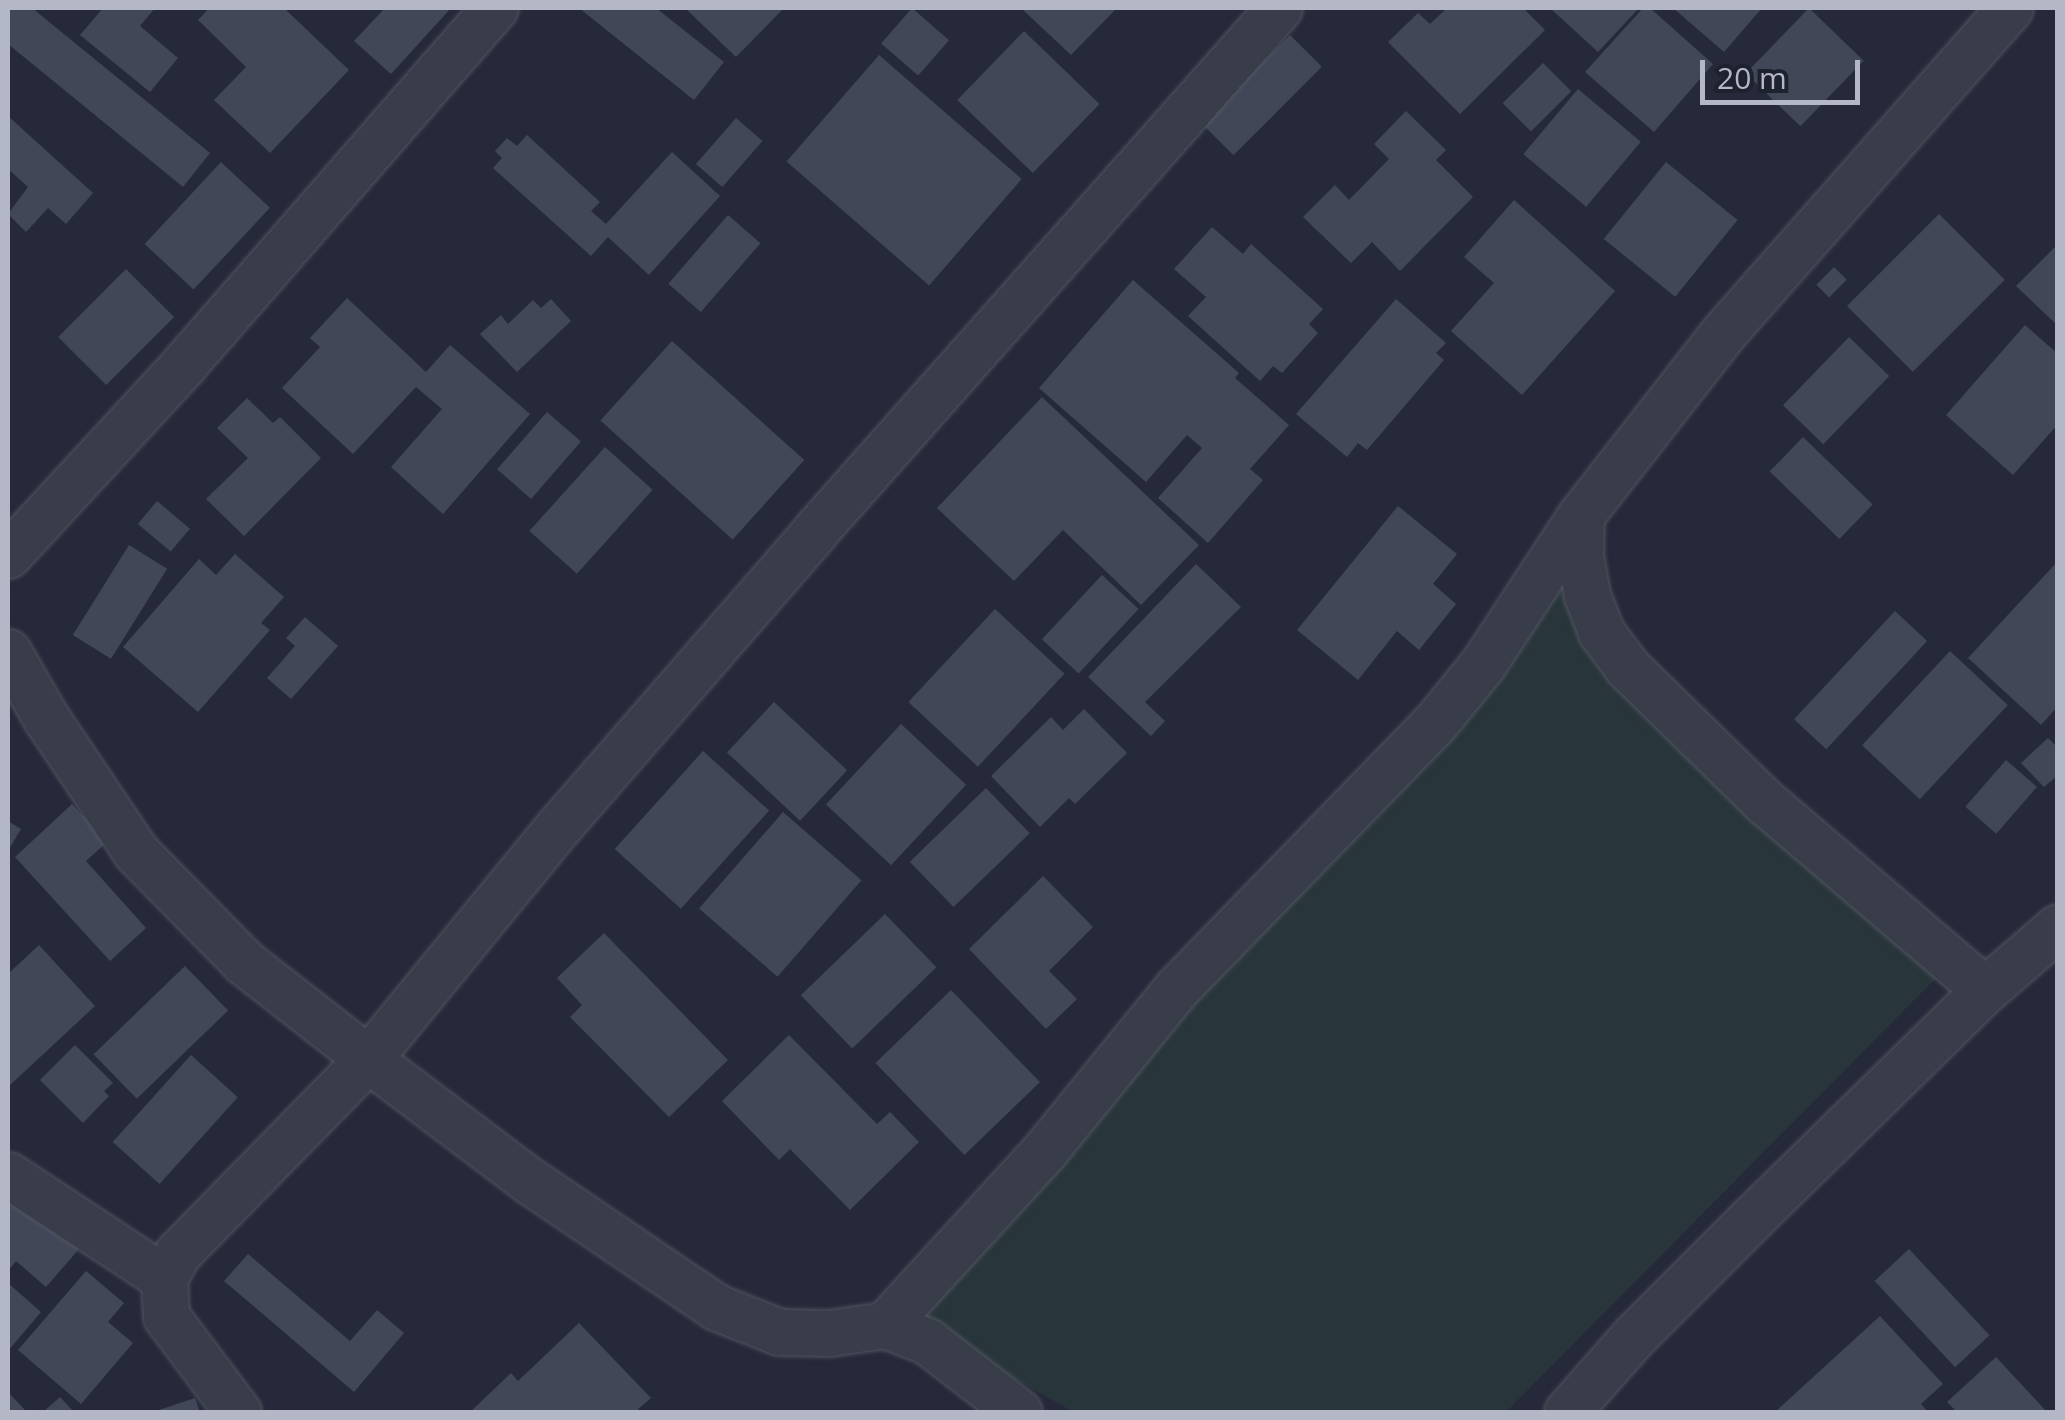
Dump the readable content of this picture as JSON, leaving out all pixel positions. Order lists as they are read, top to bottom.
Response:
{
  "scale_bar": "20 m"
}
